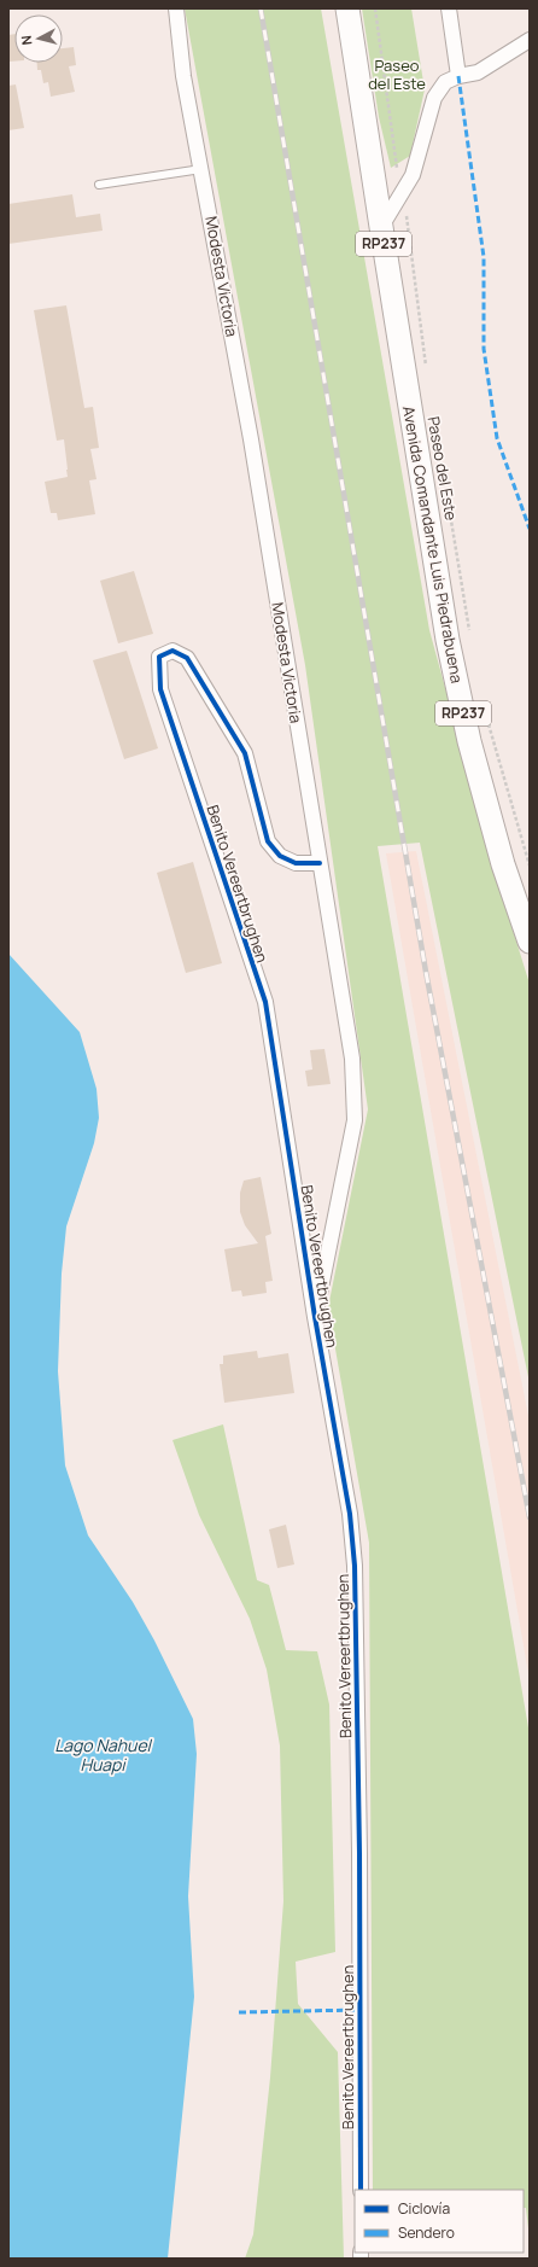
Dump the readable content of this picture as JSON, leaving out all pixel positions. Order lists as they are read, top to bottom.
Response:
{
  "streets": {
    "main road": ["RP237", "Avenida Comandante Luis Piedrabuena"],
    "street": ["Modesta Victoria", "Benito Vereertbrughen"],
    "path": ["Paseo del Este"]
  },
  "crossings": [
    ["Modesta Victoria", "Benito Vereertbrughen"]
  ],
  "water": ["Lago Nahuel Huapi"],
  "parks": ["Paseo del Este"],
  "legend": ["Ciclovía", "Sendero"],
  "north": "left"
}
